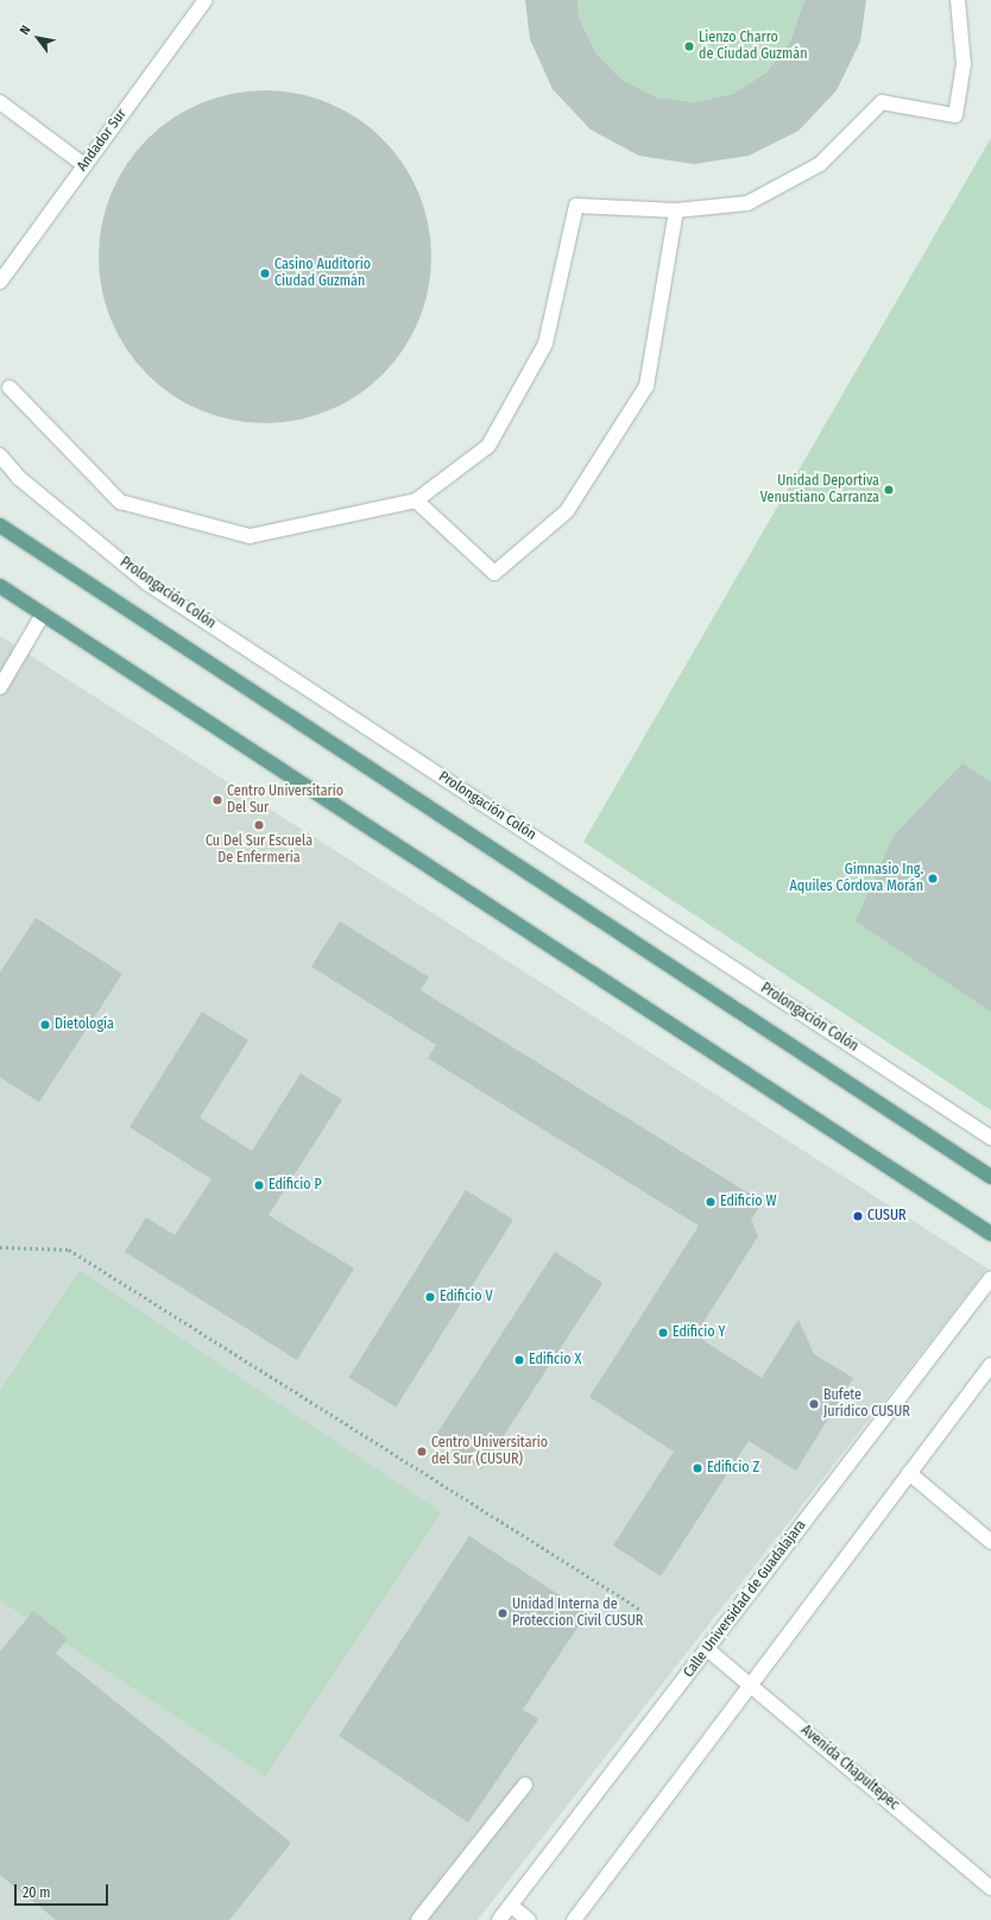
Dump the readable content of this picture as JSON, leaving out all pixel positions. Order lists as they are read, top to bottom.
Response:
{
  "streets": {
    "street": [
      "Andador Sur",
      "Prolongación Colón",
      "Calle Universidad de Guadalajara",
      "Avenida Chapultepec"
    ]
  },
  "crossings": [
    ["Calle Universidad de Guadalajara", "Avenida Chapultepec"]
  ],
  "places": [
    "Lienzo Charro de Ciudad Guzmán",
    "Casino Auditorio Ciudad Guzmán",
    "Unidad Deportiva Venustiano Carranza",
    "Centro Universitario Del Sur",
    "Cu Del Sur Escuela De Enfermeria",
    "Gimnasio Ing. Aquiles Córdova Morán",
    "Dietología",
    "Edificio P",
    "Edificio W",
    "CUSUR",
    "Edificio V",
    "Edificio Y",
    "Edificio X",
    "Bufete Jurídico CUSUR",
    "Centro Universitario del Sur (CUSUR)",
    "Edificio Z",
    "Unidad Interna de Proteccion Civil CUSUR"
  ],
  "scale_bar": "20 m",
  "north": "top left"
}
